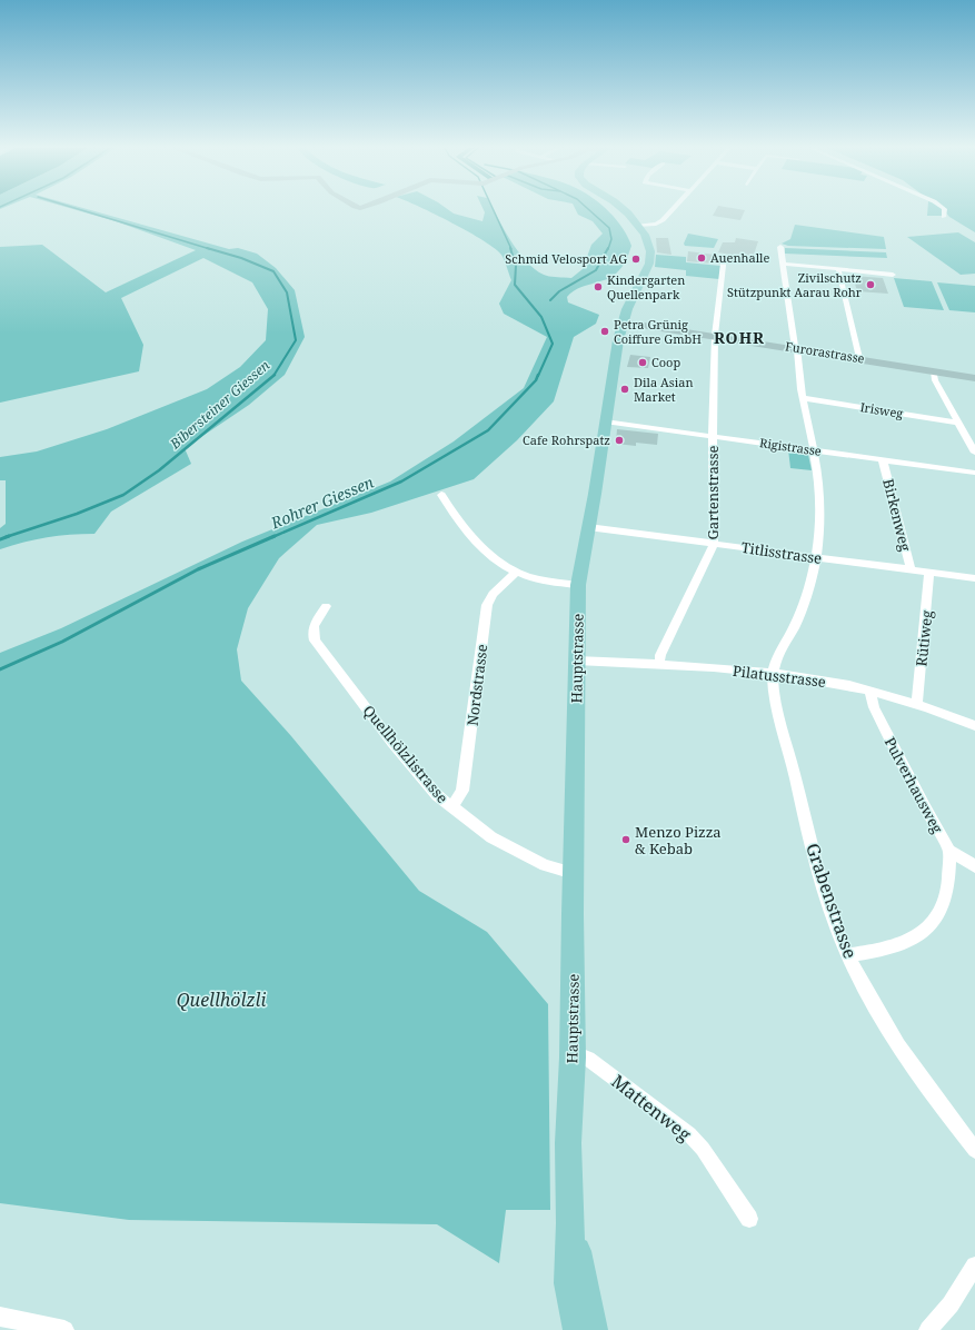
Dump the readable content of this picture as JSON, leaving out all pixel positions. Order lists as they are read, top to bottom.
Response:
{
  "streets": {
    "main road": ["Hauptstrasse"],
    "street": [
      "Furorastrasse",
      "Irisweg",
      "Rigistrasse",
      "Gartenstrasse",
      "Birkenweg",
      "Titlisstrasse",
      "Rütiweg",
      "Pilatusstrasse",
      "Nordstrasse",
      "Quellhölzlistrasse",
      "Pulverhausweg",
      "Grabenstrasse",
      "Mattenweg"
    ]
  },
  "crossings": [
    ["Furorastrasse", "Gartenstrasse"],
    ["Furorastrasse", "Hauptstrasse"],
    ["Rigistrasse", "Gartenstrasse"],
    ["Rigistrasse", "Birkenweg"],
    ["Rigistrasse", "Hauptstrasse"],
    ["Gartenstrasse", "Titlisstrasse"],
    ["Gartenstrasse", "Pilatusstrasse"],
    ["Birkenweg", "Titlisstrasse"],
    ["Titlisstrasse", "Rütiweg"],
    ["Titlisstrasse", "Hauptstrasse"],
    ["Rütiweg", "Pilatusstrasse"],
    ["Hauptstrasse", "Pilatusstrasse"],
    ["Hauptstrasse", "Quellhölzlistrasse"],
    ["Hauptstrasse", "Mattenweg"],
    ["Pilatusstrasse", "Pulverhausweg"],
    ["Pilatusstrasse", "Grabenstrasse"],
    ["Nordstrasse", "Quellhölzlistrasse"]
  ],
  "districts": ["ROHR"],
  "water": ["Bibersteiner Giessen", "Rohrer Giessen"],
  "parks": ["Quellhölzli"],
  "places": [
    "Auenhalle",
    "Schmid Velosport AG",
    "Zivilschutz Stützpunkt Aarau Rohr",
    "Kindergarten Quellenpark",
    "Petra Grünig Coiffure GmbH",
    "Coop",
    "Dila Asian Market",
    "Cafe Rohrspatz",
    "Menzo Pizza & Kebab"
  ]
}
